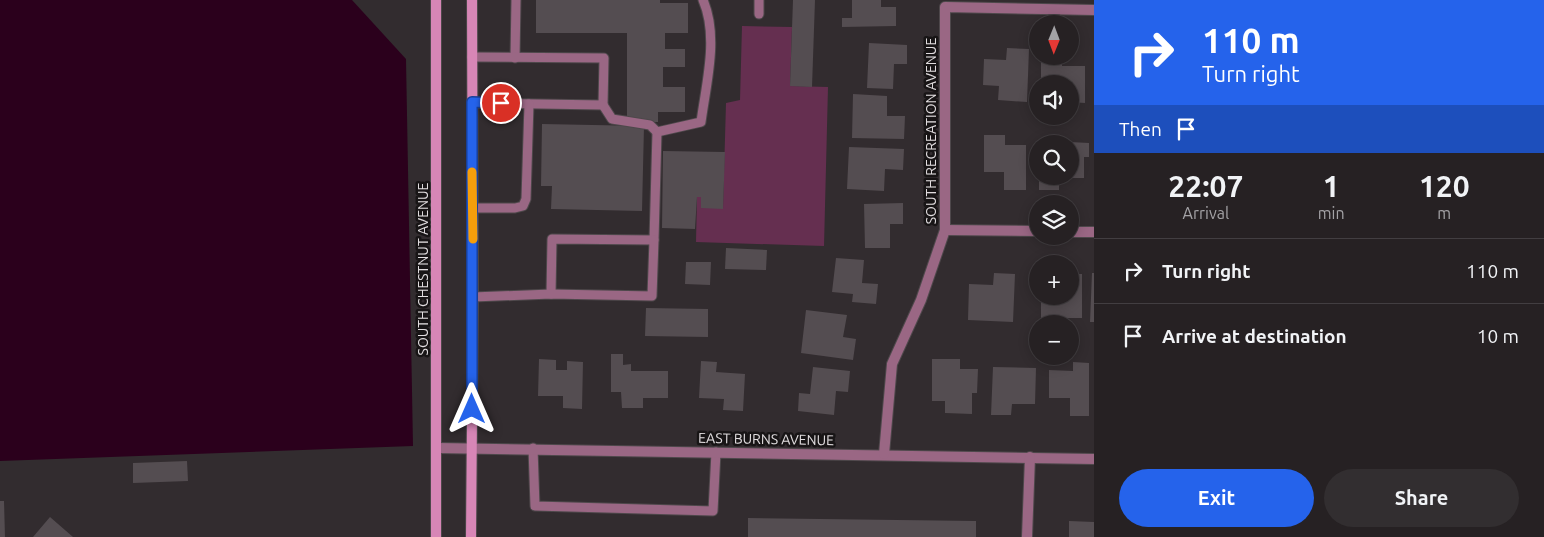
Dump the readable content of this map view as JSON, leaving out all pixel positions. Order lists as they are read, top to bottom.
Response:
{
  "streets": {
    "main road": ["SOUTH CHESTNUT AVENUE"],
    "street": ["SOUTH RECREATION AVENUE", "EAST BURNS AVENUE"]
  },
  "crossings": [
    ["SOUTH RECREATION AVENUE", "EAST BURNS AVENUE"],
    ["SOUTH CHESTNUT AVENUE", "EAST BURNS AVENUE"]
  ],
  "north": "bottom",
  "page": {
    "turn": ["110 m", "Turn right"],
    "map_buttons": ["+", "−"],
    "then": "Then",
    "eta": [
      "22:07",
      "Arrival",
      "1",
      "min",
      "120",
      "m"
    ],
    "list": [
      {
        "name": "Turn right",
        "value": "110 m"
      },
      {
        "name": "Arrive at destination",
        "value": "10 m"
      }
    ],
    "buttons": ["Exit", "Share"]
  }
}
